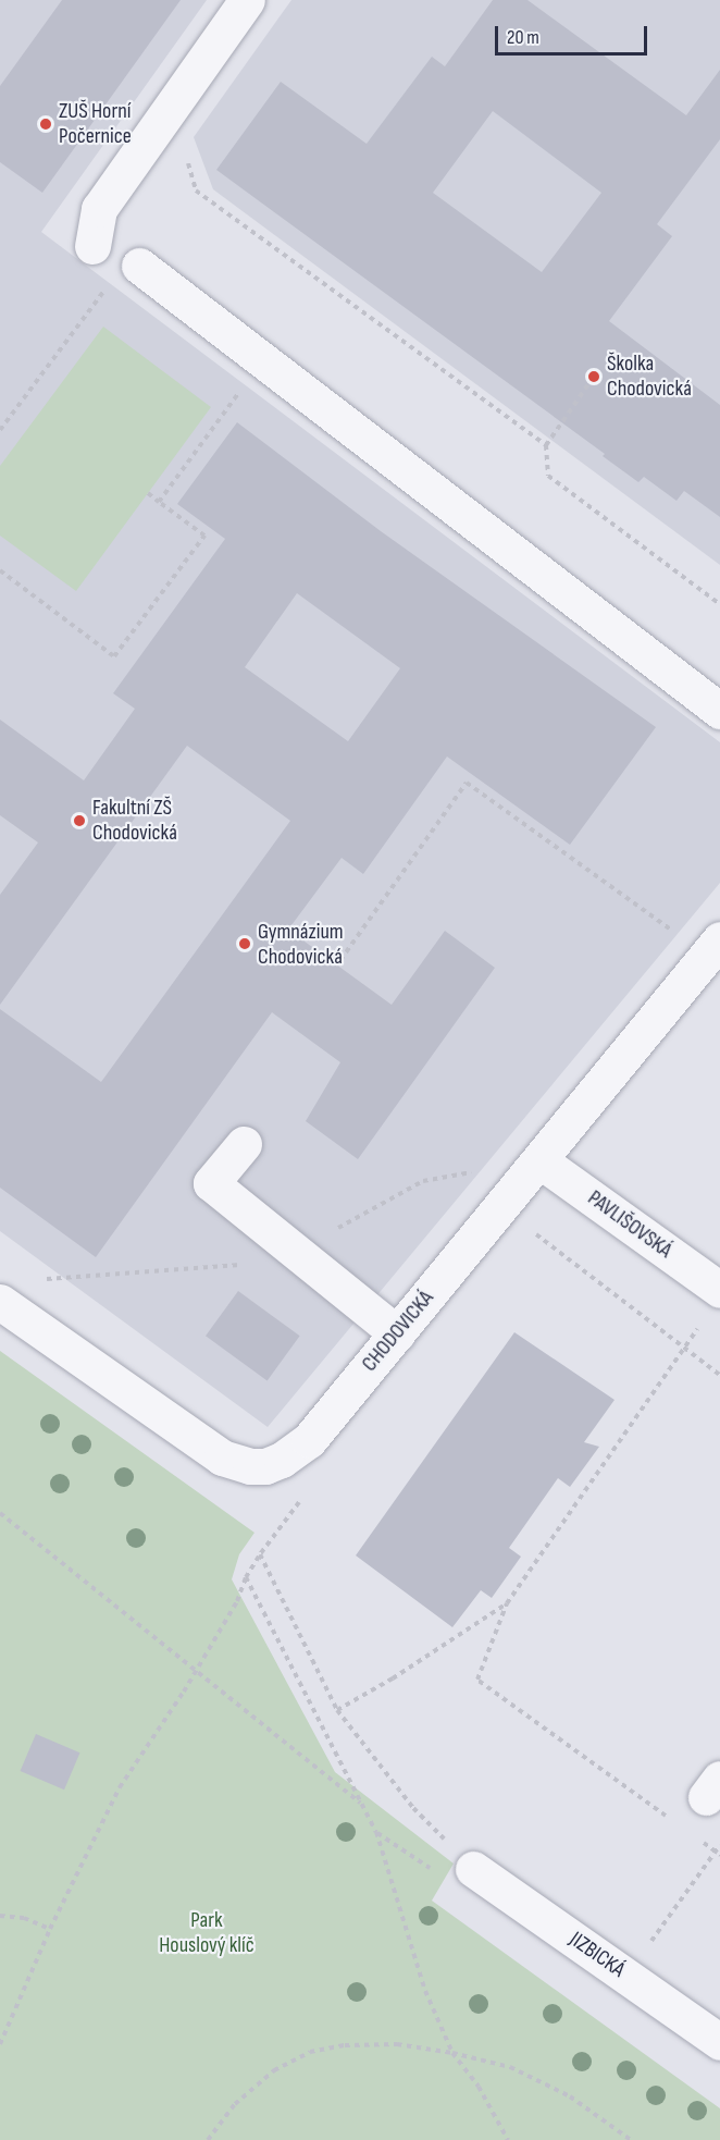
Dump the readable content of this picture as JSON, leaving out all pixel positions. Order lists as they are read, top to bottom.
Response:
{
  "streets": {
    "street": ["PAVLIŠOVSKÁ", "CHODOVICKÁ", "JIZBICKÁ"]
  },
  "crossings": [
    ["PAVLIŠOVSKÁ", "CHODOVICKÁ"]
  ],
  "parks": ["Park Houslový klíč"],
  "places": [
    "ZUŠ Horní Počernice",
    "Školka Chodovická",
    "Fakultní ZŠ Chodovická",
    "Gymnázium Chodovická"
  ],
  "scale_bar": "20 m"
}
